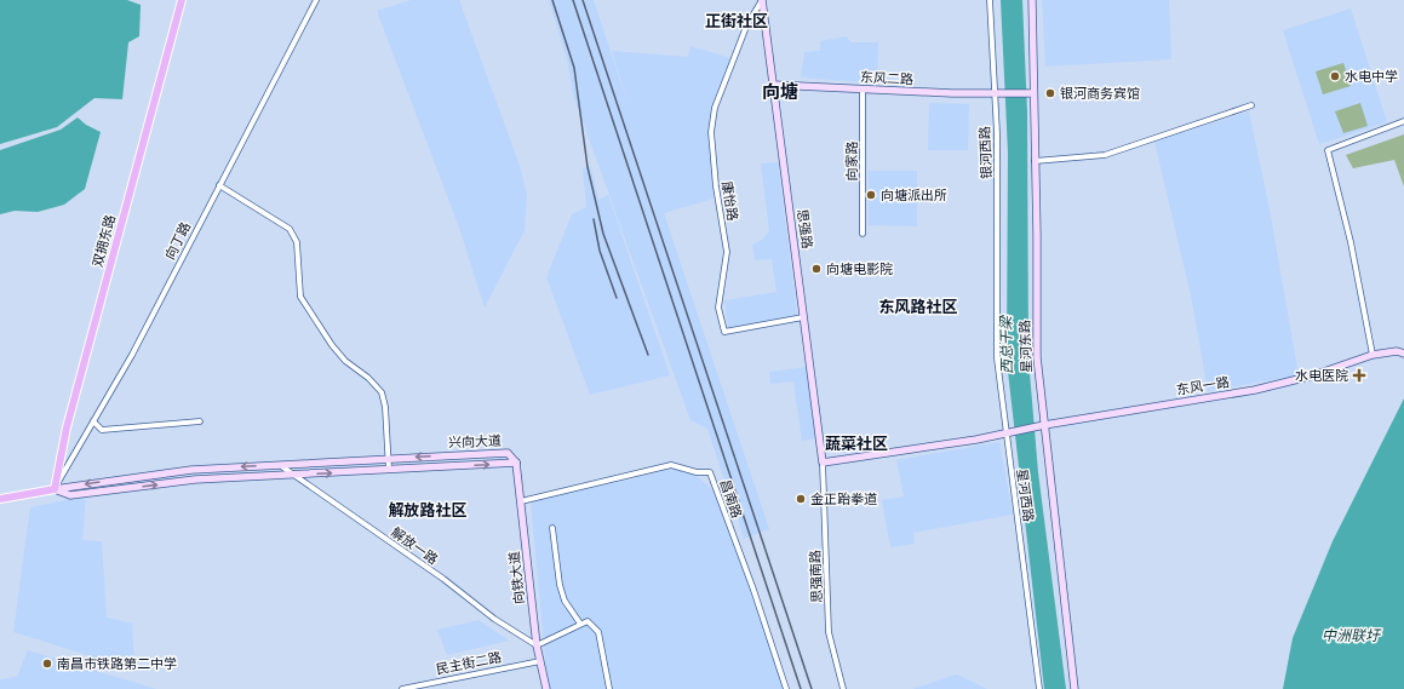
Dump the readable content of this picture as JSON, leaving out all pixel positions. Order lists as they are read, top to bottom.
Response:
{
  "streets": {
    "main road": ["双拥东路", "兴向大道"],
    "street": [
      "东风二路",
      "银河西路",
      "向家路",
      "康怡路",
      "思强路",
      "向丁路",
      "星河东路",
      "东风一路",
      "星河西路",
      "昌南路",
      "解放一路",
      "思强南路",
      "向铁大道",
      "民主街二路"
    ]
  },
  "crossings": [
    ["东风二路", "银河西路"],
    ["东风二路", "向家路"],
    ["东风二路", "思强路"],
    ["东风二路", "星河东路"],
    ["银河西路", "星河西路"],
    ["康怡路", "思强路"],
    ["思强路", "思强南路"],
    ["双拥东路", "向丁路"],
    ["双拥东路", "兴向大道"],
    ["向丁路", "兴向大道"],
    ["星河东路", "东风一路"],
    ["东风一路", "星河西路"],
    ["兴向大道", "解放一路"],
    ["兴向大道", "向铁大道"],
    ["昌南路", "向铁大道"],
    ["解放一路", "向铁大道"],
    ["向铁大道", "民主街二路"]
  ],
  "districts": [
    "正街社区",
    "向塘",
    "东风路社区",
    "蔬菜社区",
    "解放路社区"
  ],
  "water": ["西总干梁", "中洲联圩"],
  "places": {
    "other": [
      "水电中学",
      "银河商务宾馆",
      "向塘派出所",
      "向塘电影院",
      "金正跆拳道",
      "南昌市铁路第二中学"
    ],
    "health": ["水电医院"]
  }
}
